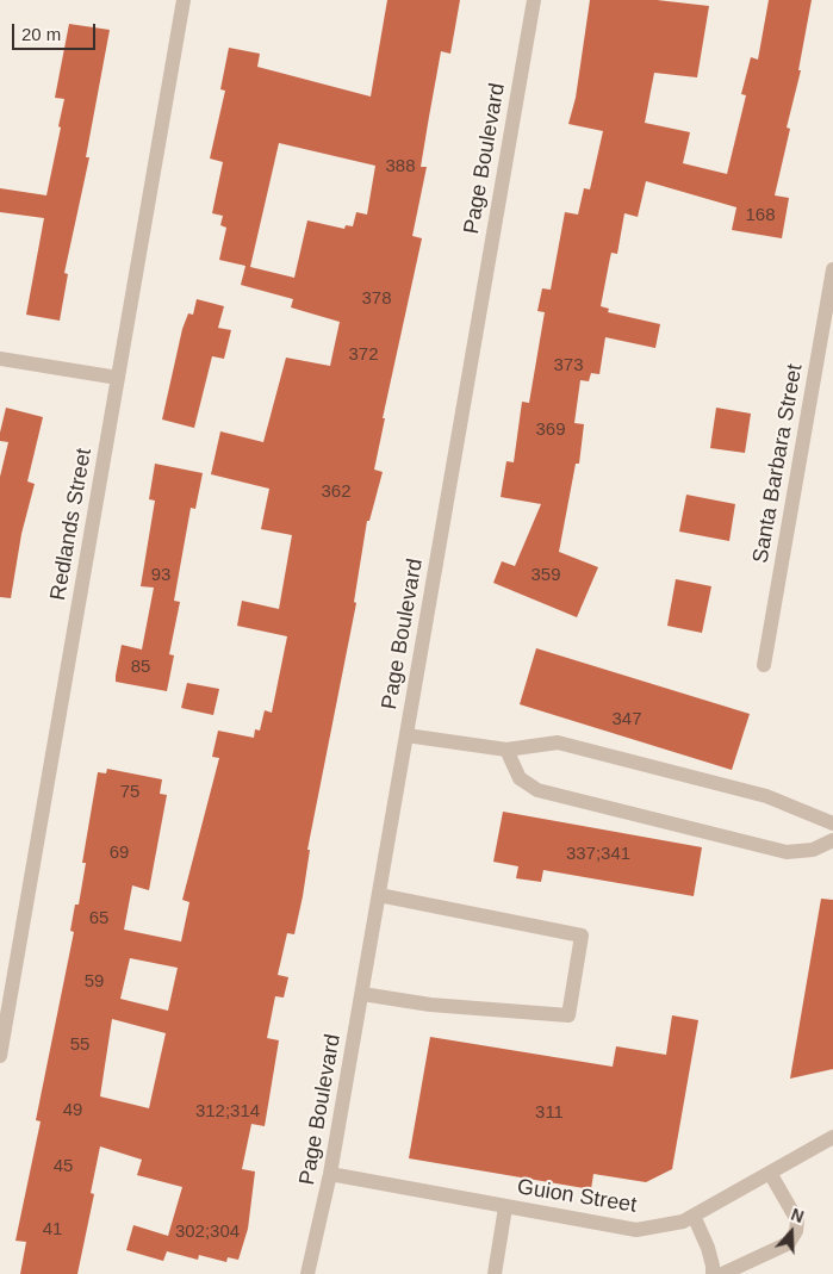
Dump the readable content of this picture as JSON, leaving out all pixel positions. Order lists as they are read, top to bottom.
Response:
{
  "streets": {
    "street": [
      "Page Boulevard",
      "Santa Barbara Street",
      "Redlands Street",
      "Guion Street"
    ]
  },
  "crossings": [
    ["Page Boulevard", "Guion Street"]
  ],
  "house_numbers": [
    "388",
    "168",
    "378",
    "372",
    "373",
    "369",
    "362",
    "93",
    "359",
    "85",
    "347",
    "75",
    "69",
    "337;341",
    "65",
    "59",
    "55",
    "49",
    "312;314",
    "311",
    "45",
    "41",
    "302;304"
  ],
  "scale_bar": "20 m",
  "north": "top"
}
